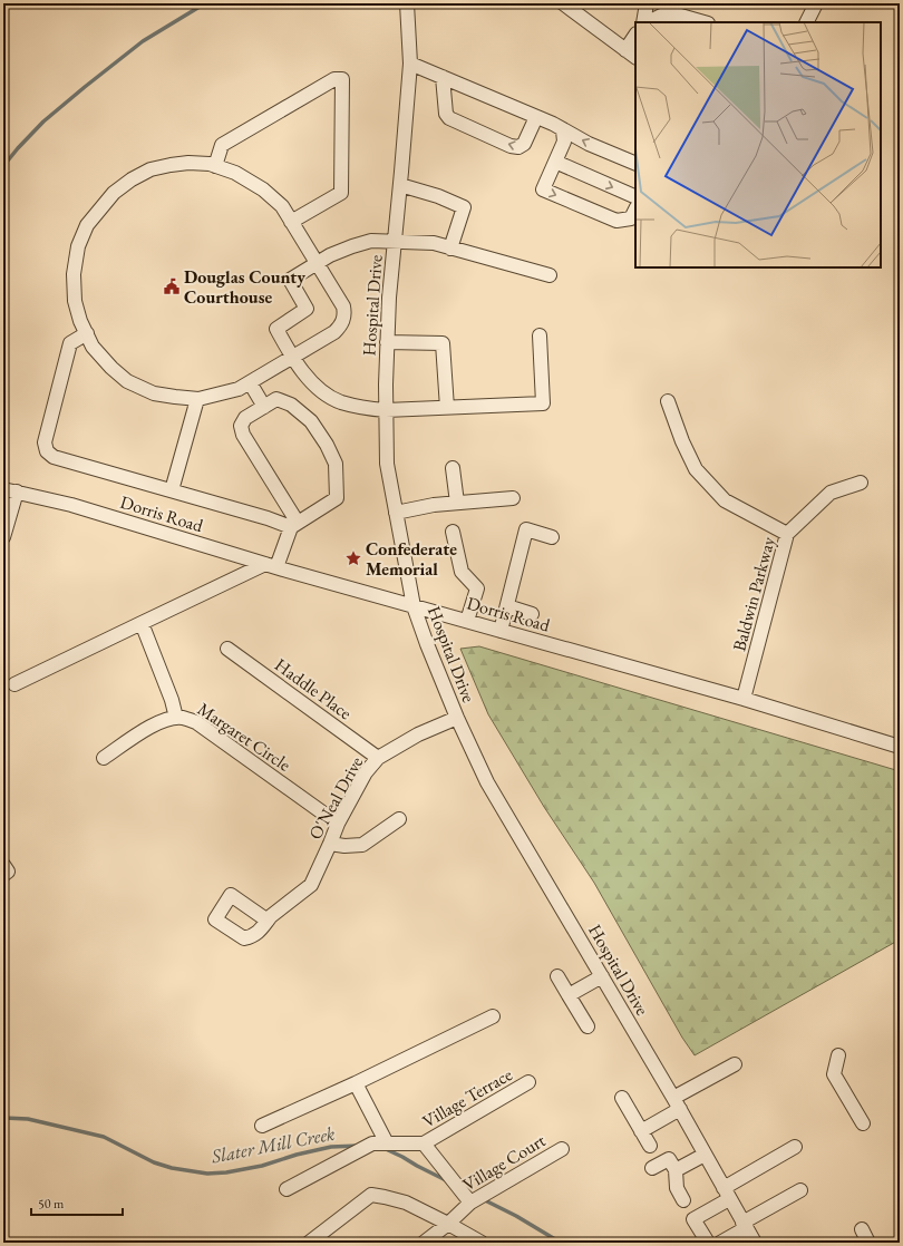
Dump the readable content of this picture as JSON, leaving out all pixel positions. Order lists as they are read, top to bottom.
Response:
{
  "streets": {
    "street": [
      "Hospital Drive",
      "Dorris Road",
      "Baldwin Parkway",
      "Haddle Place",
      "Margaret Circle",
      "O'Neal Drive",
      "Village Terrace",
      "Village Court"
    ]
  },
  "crossings": [
    ["Hospital Drive", "Dorris Road"],
    ["Hospital Drive", "O'Neal Drive"],
    ["Dorris Road", "Baldwin Parkway"],
    ["Haddle Place", "O'Neal Drive"],
    ["Margaret Circle", "O'Neal Drive"],
    ["Village Terrace", "Village Court"]
  ],
  "water": ["Slater Mill Creek"],
  "places": {
    "public building": ["Douglas County Courthouse"],
    "place": ["Confederate Memorial"]
  },
  "scale_bar": "50 m"
}
